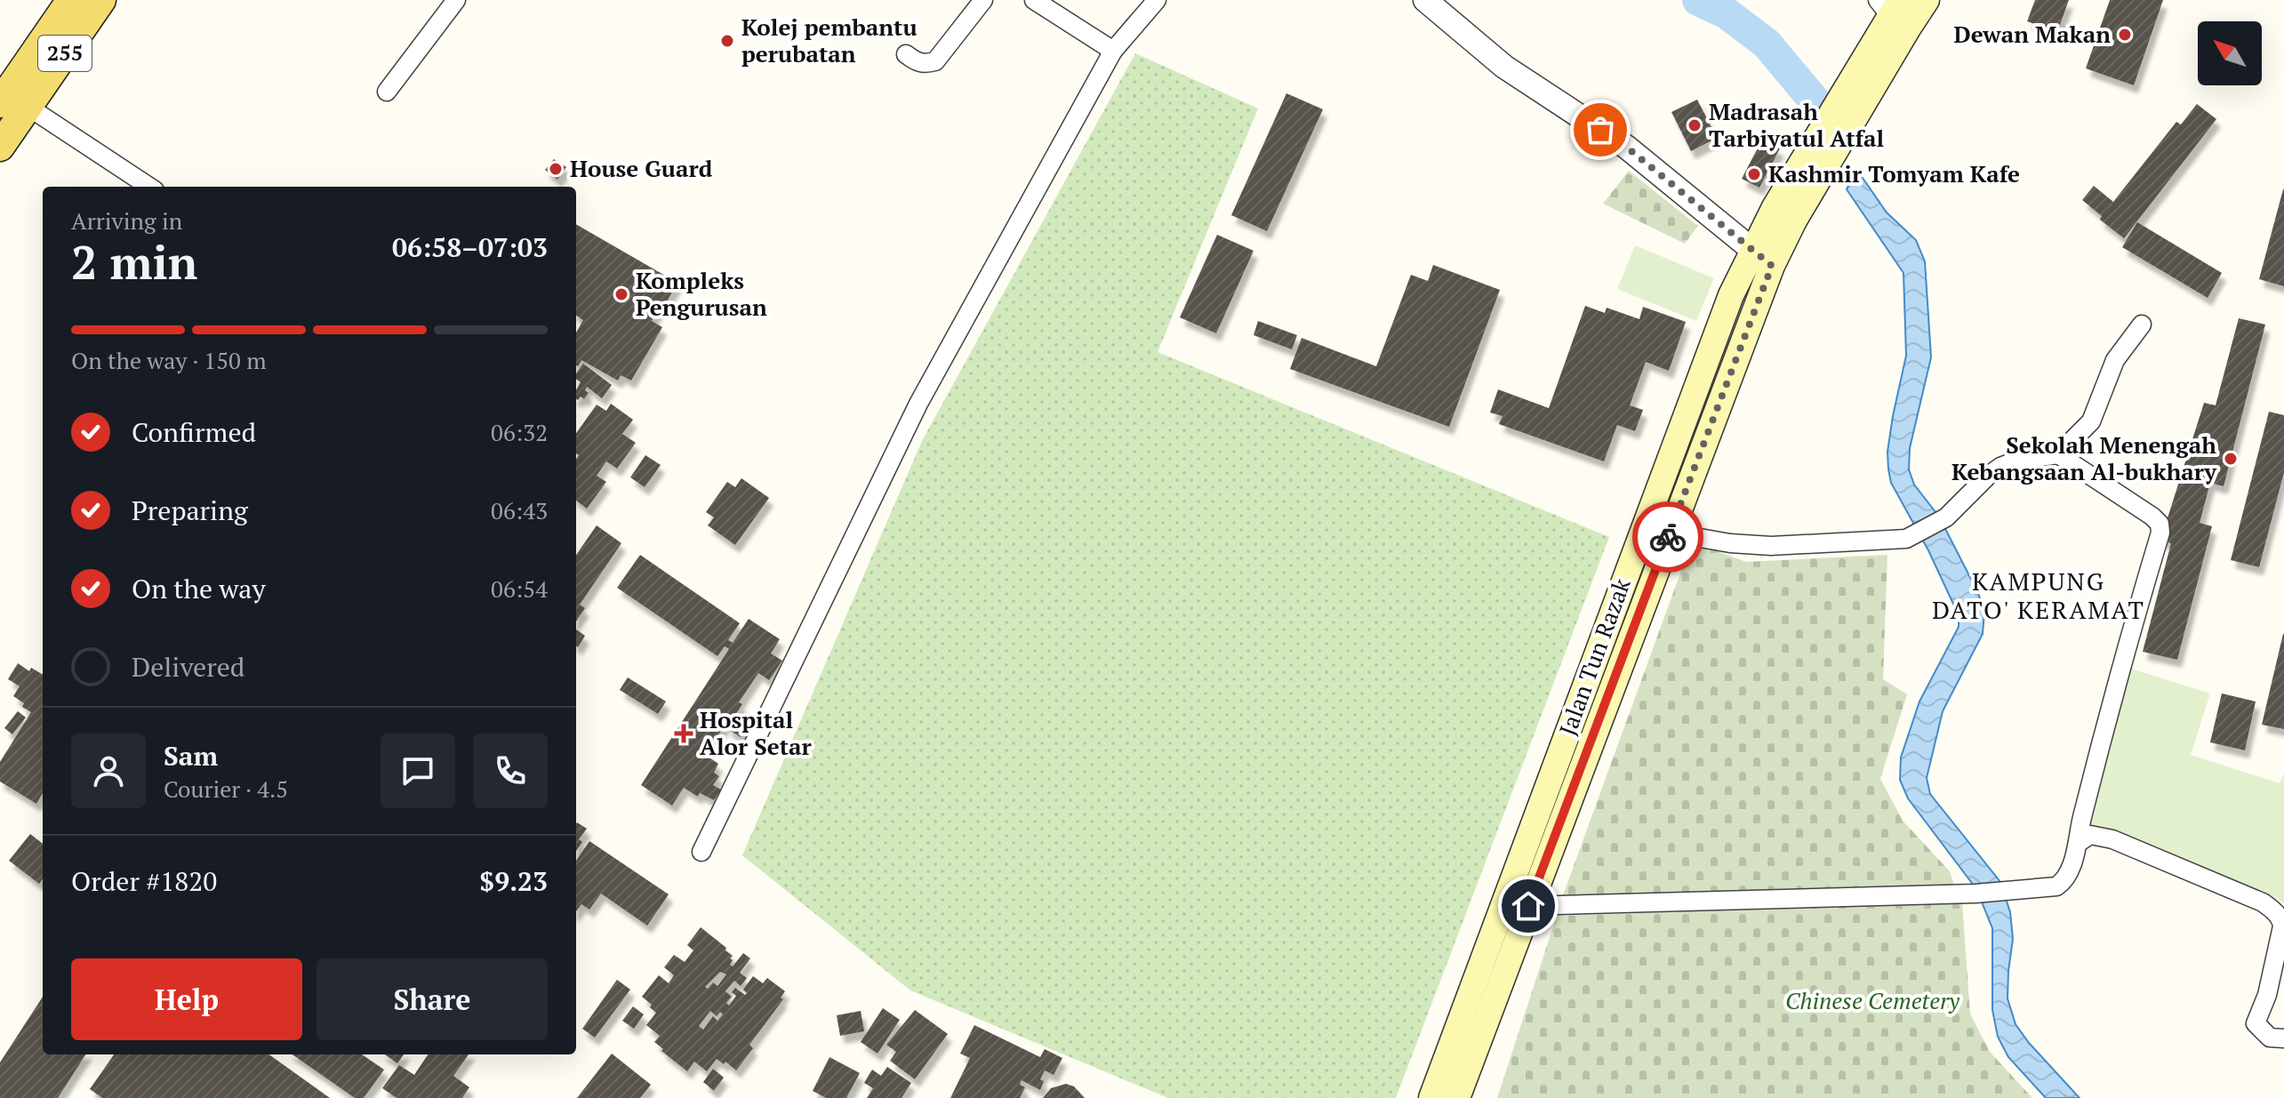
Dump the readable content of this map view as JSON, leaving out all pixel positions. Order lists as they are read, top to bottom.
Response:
{
  "streets": {
    "main road": ["255", "Jalan Tun Razak"]
  },
  "districts": ["KAMPUNG DATO' KERAMAT"],
  "parks": ["Chinese Cemetery"],
  "places": {
    "other": [
      "Dewan Makan",
      "Kolej pembantu perubatan",
      "Madrasah Tarbiyatul Atfal",
      "House Guard",
      "Kashmir Tomyam Kafe",
      "Kompleks Pengurusan",
      "Sekolah Menengah Kebangsaan Al-bukhary"
    ],
    "health": ["Hospital Alor Setar"]
  },
  "north": "top left",
  "page": {
    "heading": ["2 min", "Arriving in", "06:58–07:03"],
    "panel": [
      "Sam",
      "Courier · 4.5",
      "Order #1820",
      "$9.23"
    ],
    "bar": "On the way · 150 m",
    "list": [
      ["Confirmed", "06:32"],
      ["Preparing", "06:43"],
      ["On the way", "06:54"],
      "Delivered"
    ],
    "buttons": ["Help", "Share"]
  }
}
